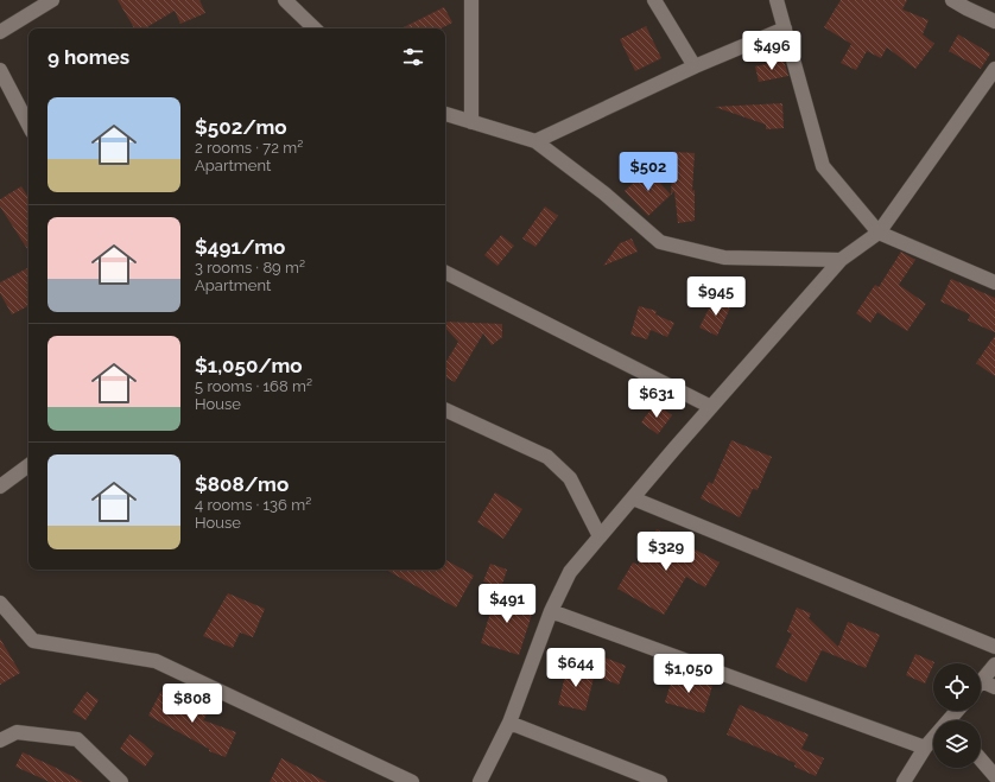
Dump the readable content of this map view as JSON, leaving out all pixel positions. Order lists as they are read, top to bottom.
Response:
{
  "page": {
    "heading": "9 homes",
    "price": [
      "$496",
      "$502",
      "$945",
      "$631",
      "$329",
      "$491",
      "$644",
      "$1,050",
      "$808"
    ],
    "list": [
      {
        "name": "$502/mo",
        "note": "2 rooms · 72 m² · Apartment"
      },
      {
        "name": "$491/mo",
        "note": "3 rooms · 89 m² · Apartment"
      },
      {
        "name": "$1,050/mo",
        "note": "5 rooms · 168 m² · House"
      },
      {
        "name": "$808/mo",
        "note": "4 rooms · 136 m² · House"
      }
    ]
  }
}
